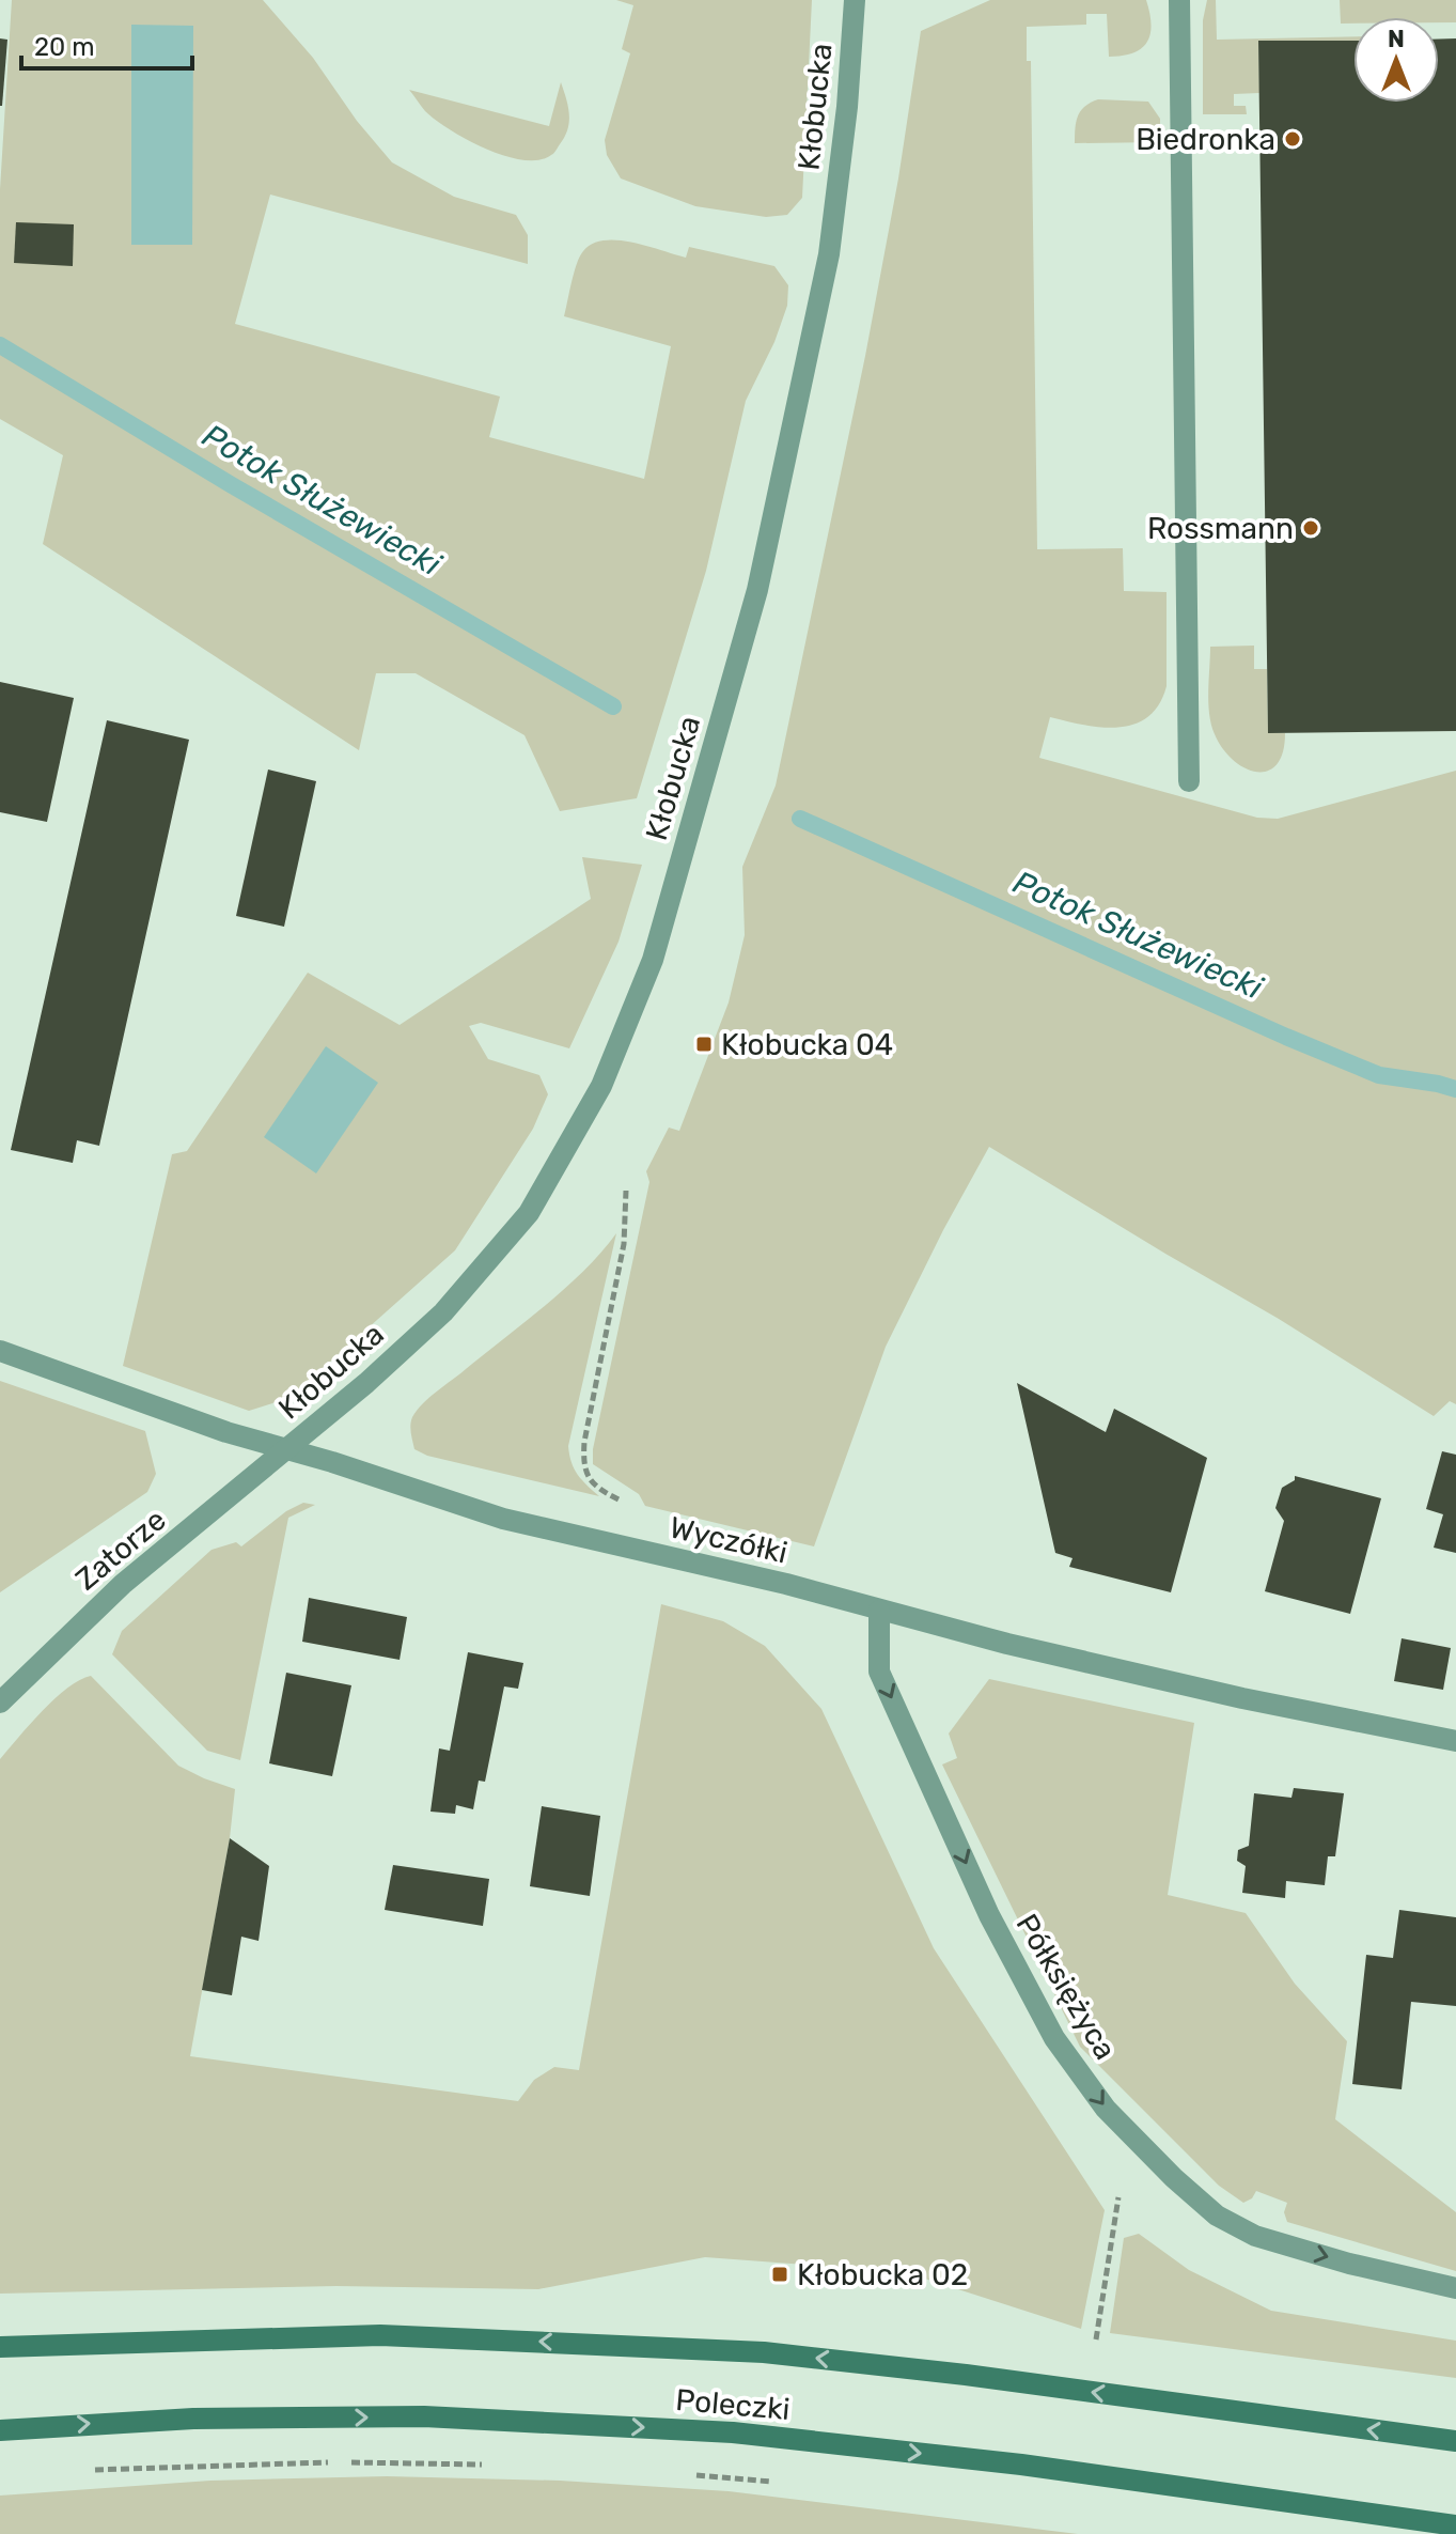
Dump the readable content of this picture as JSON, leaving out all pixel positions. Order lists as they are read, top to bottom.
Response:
{
  "streets": {
    "main road": ["Poleczki"],
    "street": [
      "Kłobucka",
      "Wyczółki",
      "Zatorze",
      "Półksiężyca"
    ]
  },
  "crossings": [
    ["Kłobucka", "Wyczółki"],
    ["Kłobucka", "Zatorze"],
    ["Wyczółki", "Zatorze"],
    ["Wyczółki", "Półksiężyca"]
  ],
  "one_way": ["Półksiężyca"],
  "water": ["Potok Służewiecki"],
  "places": {
    "other": ["Biedronka", "Rossmann"],
    "transit": ["Kłobucka 04", "Kłobucka 02"]
  },
  "scale_bar": "20 m",
  "north": "top"
}
